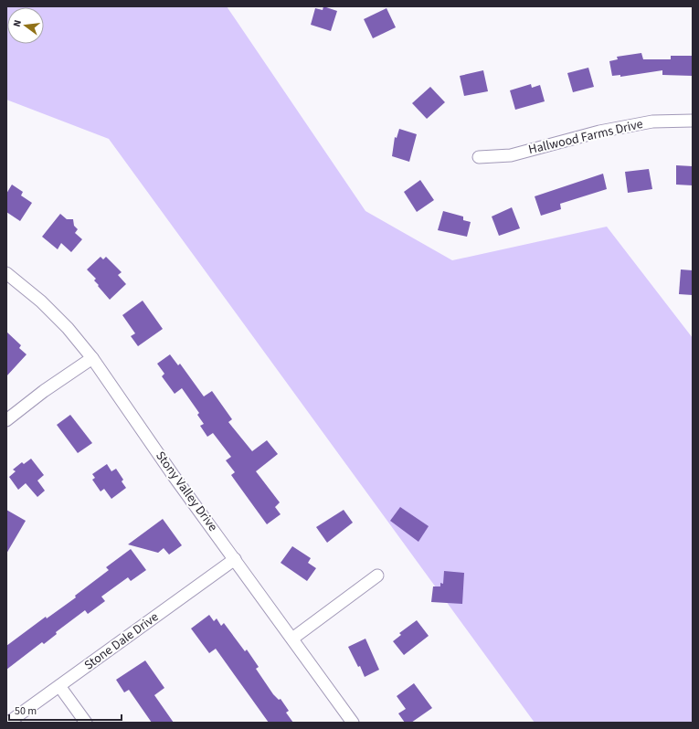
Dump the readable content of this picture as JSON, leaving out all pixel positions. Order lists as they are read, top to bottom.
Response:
{
  "streets": {
    "street": ["Hallwood Farms Drive", "Stony Valley Drive", "Stone Dale Drive"]
  },
  "crossings": [
    ["Stony Valley Drive", "Stone Dale Drive"]
  ],
  "scale_bar": "50 m",
  "north": "left"
}
